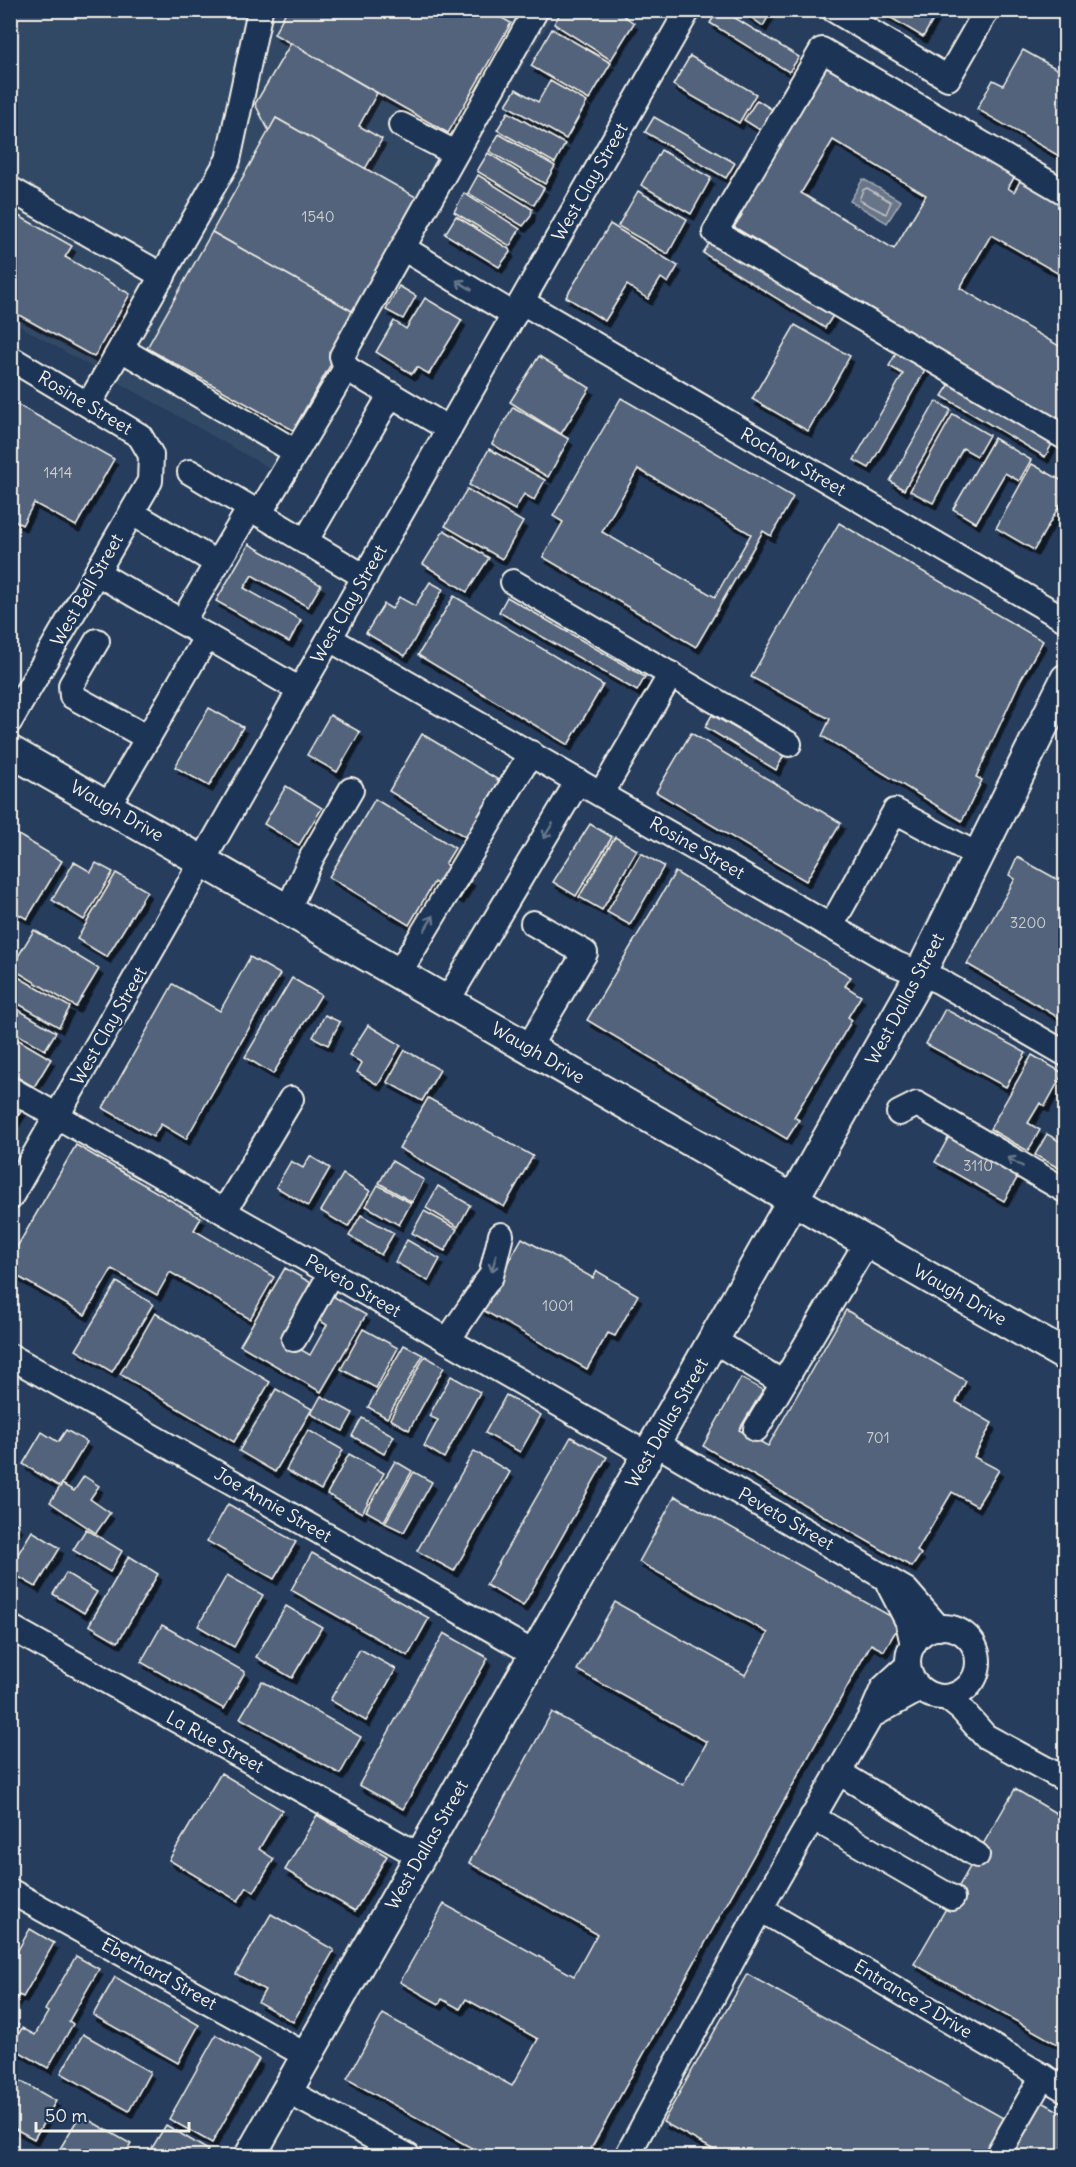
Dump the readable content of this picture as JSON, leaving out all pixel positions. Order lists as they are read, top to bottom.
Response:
{
  "streets": {
    "main road": ["Waugh Drive", "West Dallas Street"],
    "street": [
      "West Clay Street",
      "Rosine Street",
      "Rochow Street",
      "West Bell Street",
      "Peveto Street",
      "Joe Annie Street",
      "La Rue Street",
      "Eberhard Street",
      "Entrance 2 Drive"
    ]
  },
  "crossings": [
    ["West Clay Street", "Rosine Street"],
    ["West Clay Street", "Rochow Street"],
    ["West Clay Street", "Waugh Drive"],
    ["West Clay Street", "Peveto Street"],
    ["Rosine Street", "West Bell Street"],
    ["Rosine Street", "West Dallas Street"],
    ["Waugh Drive", "West Dallas Street"],
    ["West Dallas Street", "Peveto Street"],
    ["West Dallas Street", "Joe Annie Street"],
    ["West Dallas Street", "La Rue Street"],
    ["West Dallas Street", "Eberhard Street"]
  ],
  "house_numbers": [
    "1540",
    "1414",
    "3200",
    "3110",
    "1001",
    "701"
  ],
  "scale_bar": "50 m"
}
